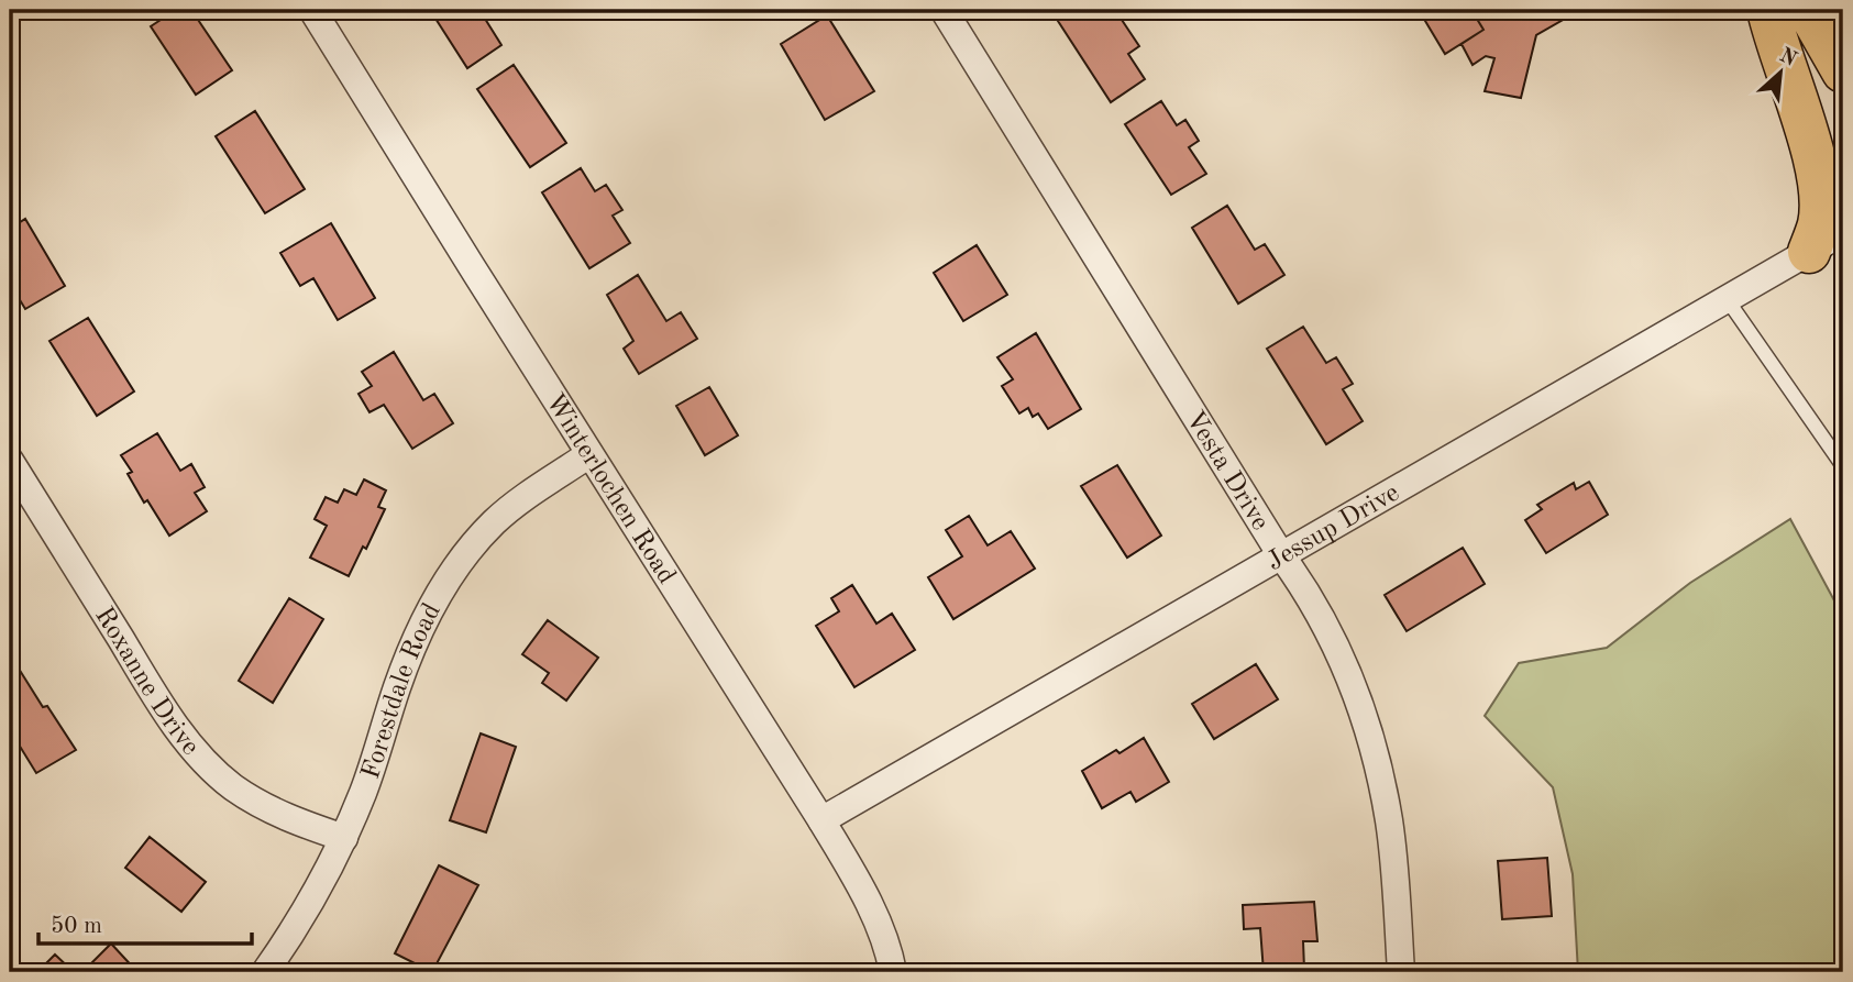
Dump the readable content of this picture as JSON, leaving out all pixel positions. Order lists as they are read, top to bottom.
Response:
{
  "streets": {
    "street": [
      "Vesta Drive",
      "Winterlochen Road",
      "Jessup Drive",
      "Roxanne Drive",
      "Forestdale Road"
    ]
  },
  "crossings": [
    ["Vesta Drive", "Jessup Drive"],
    ["Winterlochen Road", "Jessup Drive"],
    ["Winterlochen Road", "Forestdale Road"],
    ["Roxanne Drive", "Forestdale Road"]
  ],
  "scale_bar": "50 m",
  "north": "top right"
}
